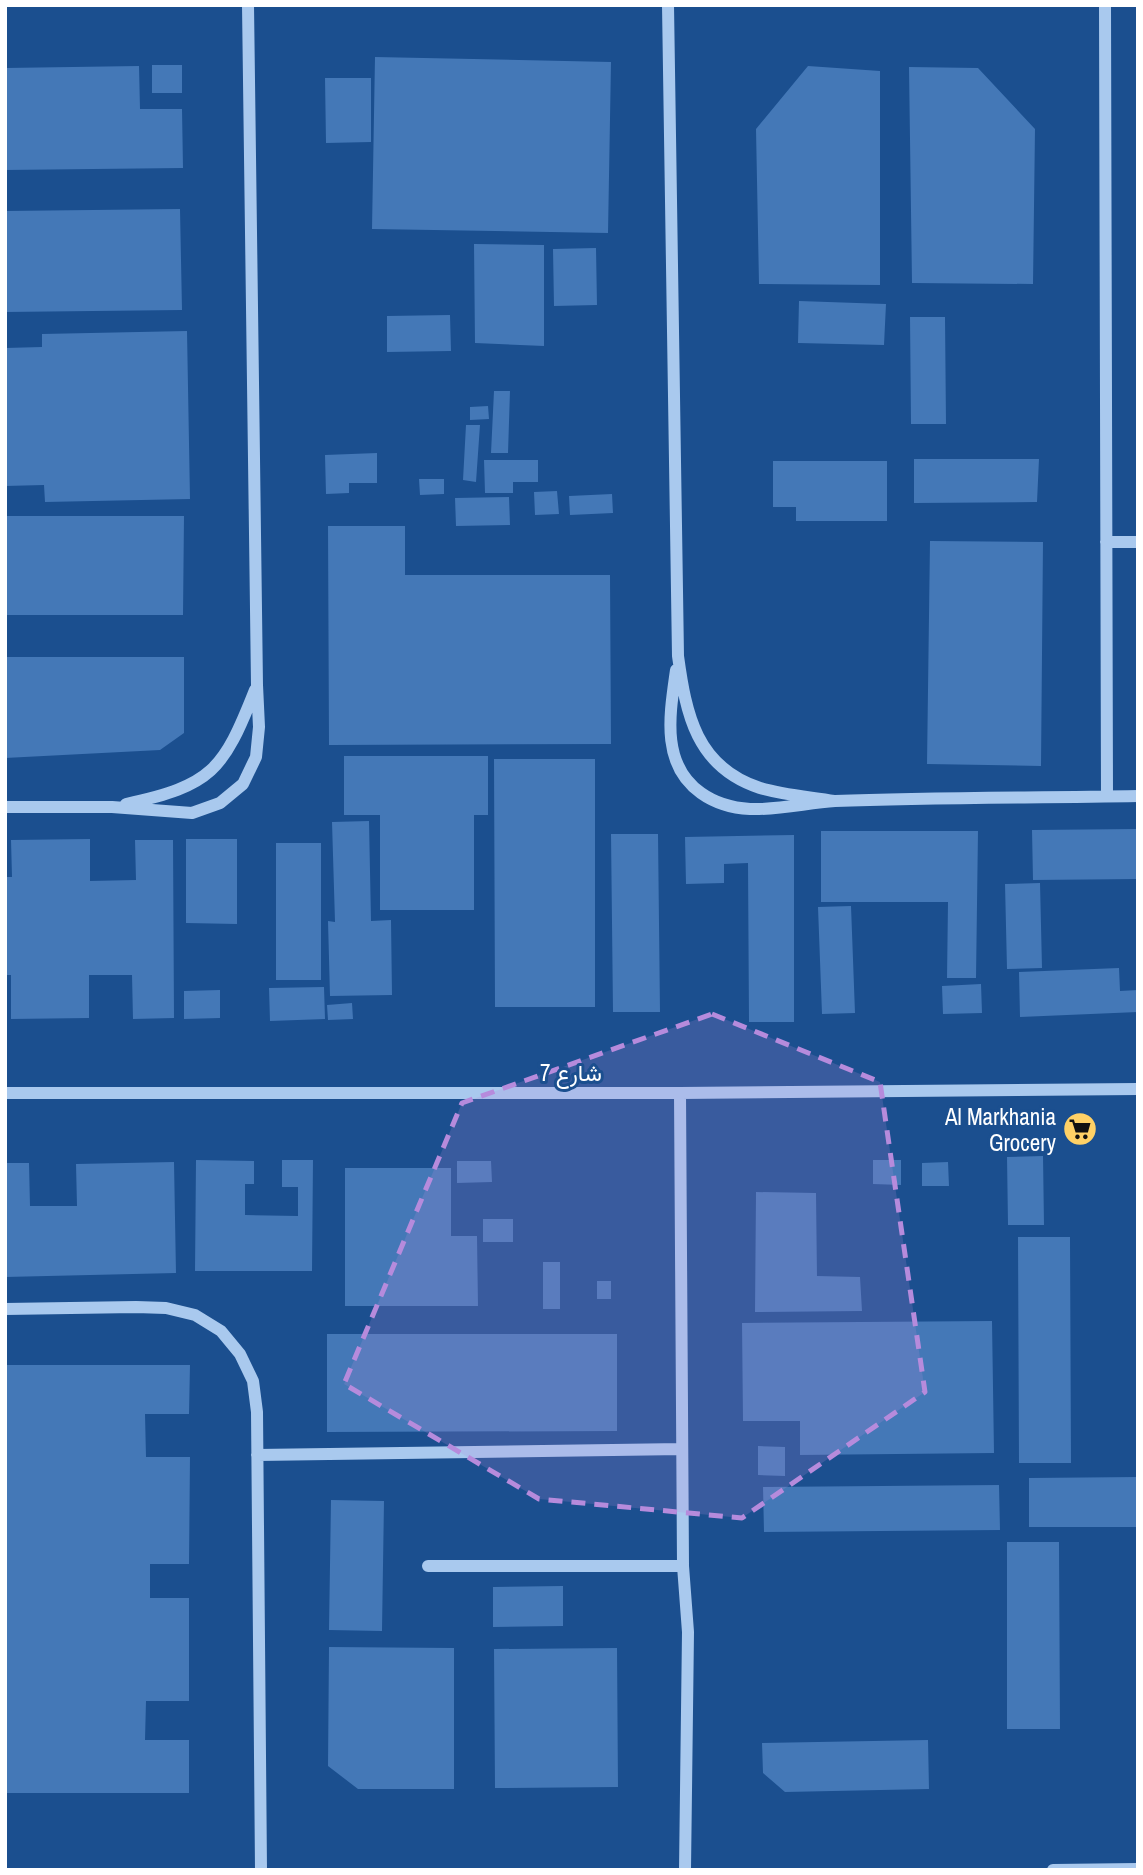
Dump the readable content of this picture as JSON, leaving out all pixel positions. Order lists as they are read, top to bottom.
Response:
{
  "streets": {
    "street": ["شارع 7"]
  },
  "places": {
    "supermarket": ["Al Markhania Grocery"]
  }
}
